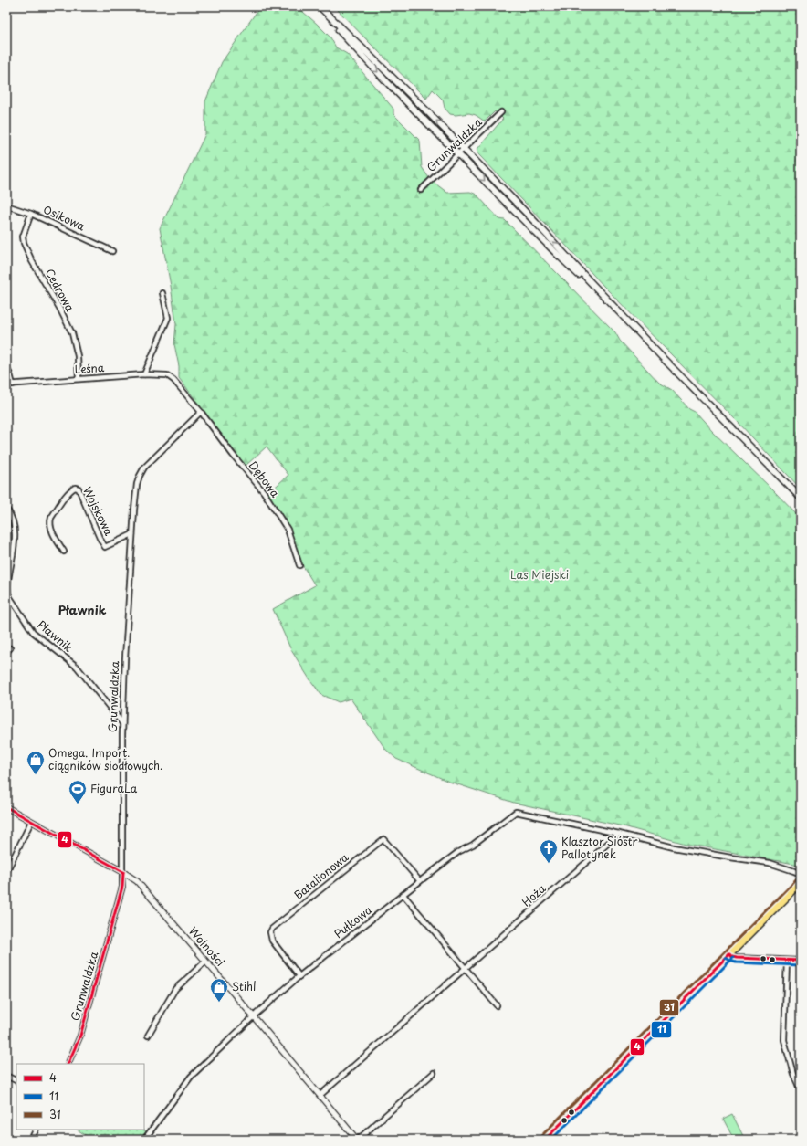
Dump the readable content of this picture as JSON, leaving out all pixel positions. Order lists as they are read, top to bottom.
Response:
{
  "streets": {
    "street": [
      "Grunwaldzka",
      "Osikowa",
      "Cedrowa",
      "Leśna",
      "Dębowa",
      "Wojskowa",
      "Pławnik",
      "Batalionowa",
      "Hoża",
      "Pułkowa",
      "Wolności"
    ]
  },
  "crossings": [
    ["Grunwaldzka", "Dębowa"],
    ["Grunwaldzka", "Wojskowa"],
    ["Grunwaldzka", "Pławnik"],
    ["Grunwaldzka", "Wolności"],
    ["Osikowa", "Cedrowa"],
    ["Cedrowa", "Leśna"],
    ["Leśna", "Dębowa"],
    ["Batalionowa", "Pułkowa"],
    ["Hoża", "Pułkowa"],
    ["Hoża", "Wolności"],
    ["Pułkowa", "Wolności"]
  ],
  "districts": ["Pławnik"],
  "parks": ["Las Miejski"],
  "places": {
    "shop": ["Omega. Import. ciągników siodłowych.", "Stihl"],
    "sports": ["FiguraLa"],
    "church": ["Klasztor Sióstr Pallotynek"]
  },
  "lines": ["transit line 4", "transit line 31", "transit line 11"],
  "legend": ["4", "11", "31"]
}
